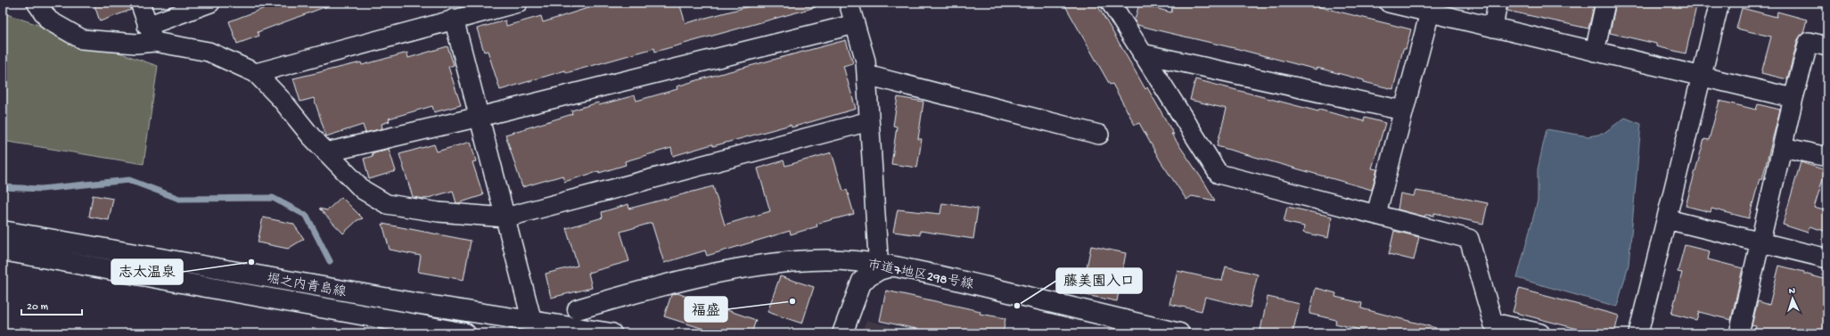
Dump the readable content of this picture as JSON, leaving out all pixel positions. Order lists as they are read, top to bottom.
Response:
{
  "streets": {
    "main road": ["市道7地区298号線", "堀之内青島線"]
  },
  "places": ["志太温泉", "福盛", "藤美園入口"],
  "scale_bar": "20 m",
  "north": "top"
}
